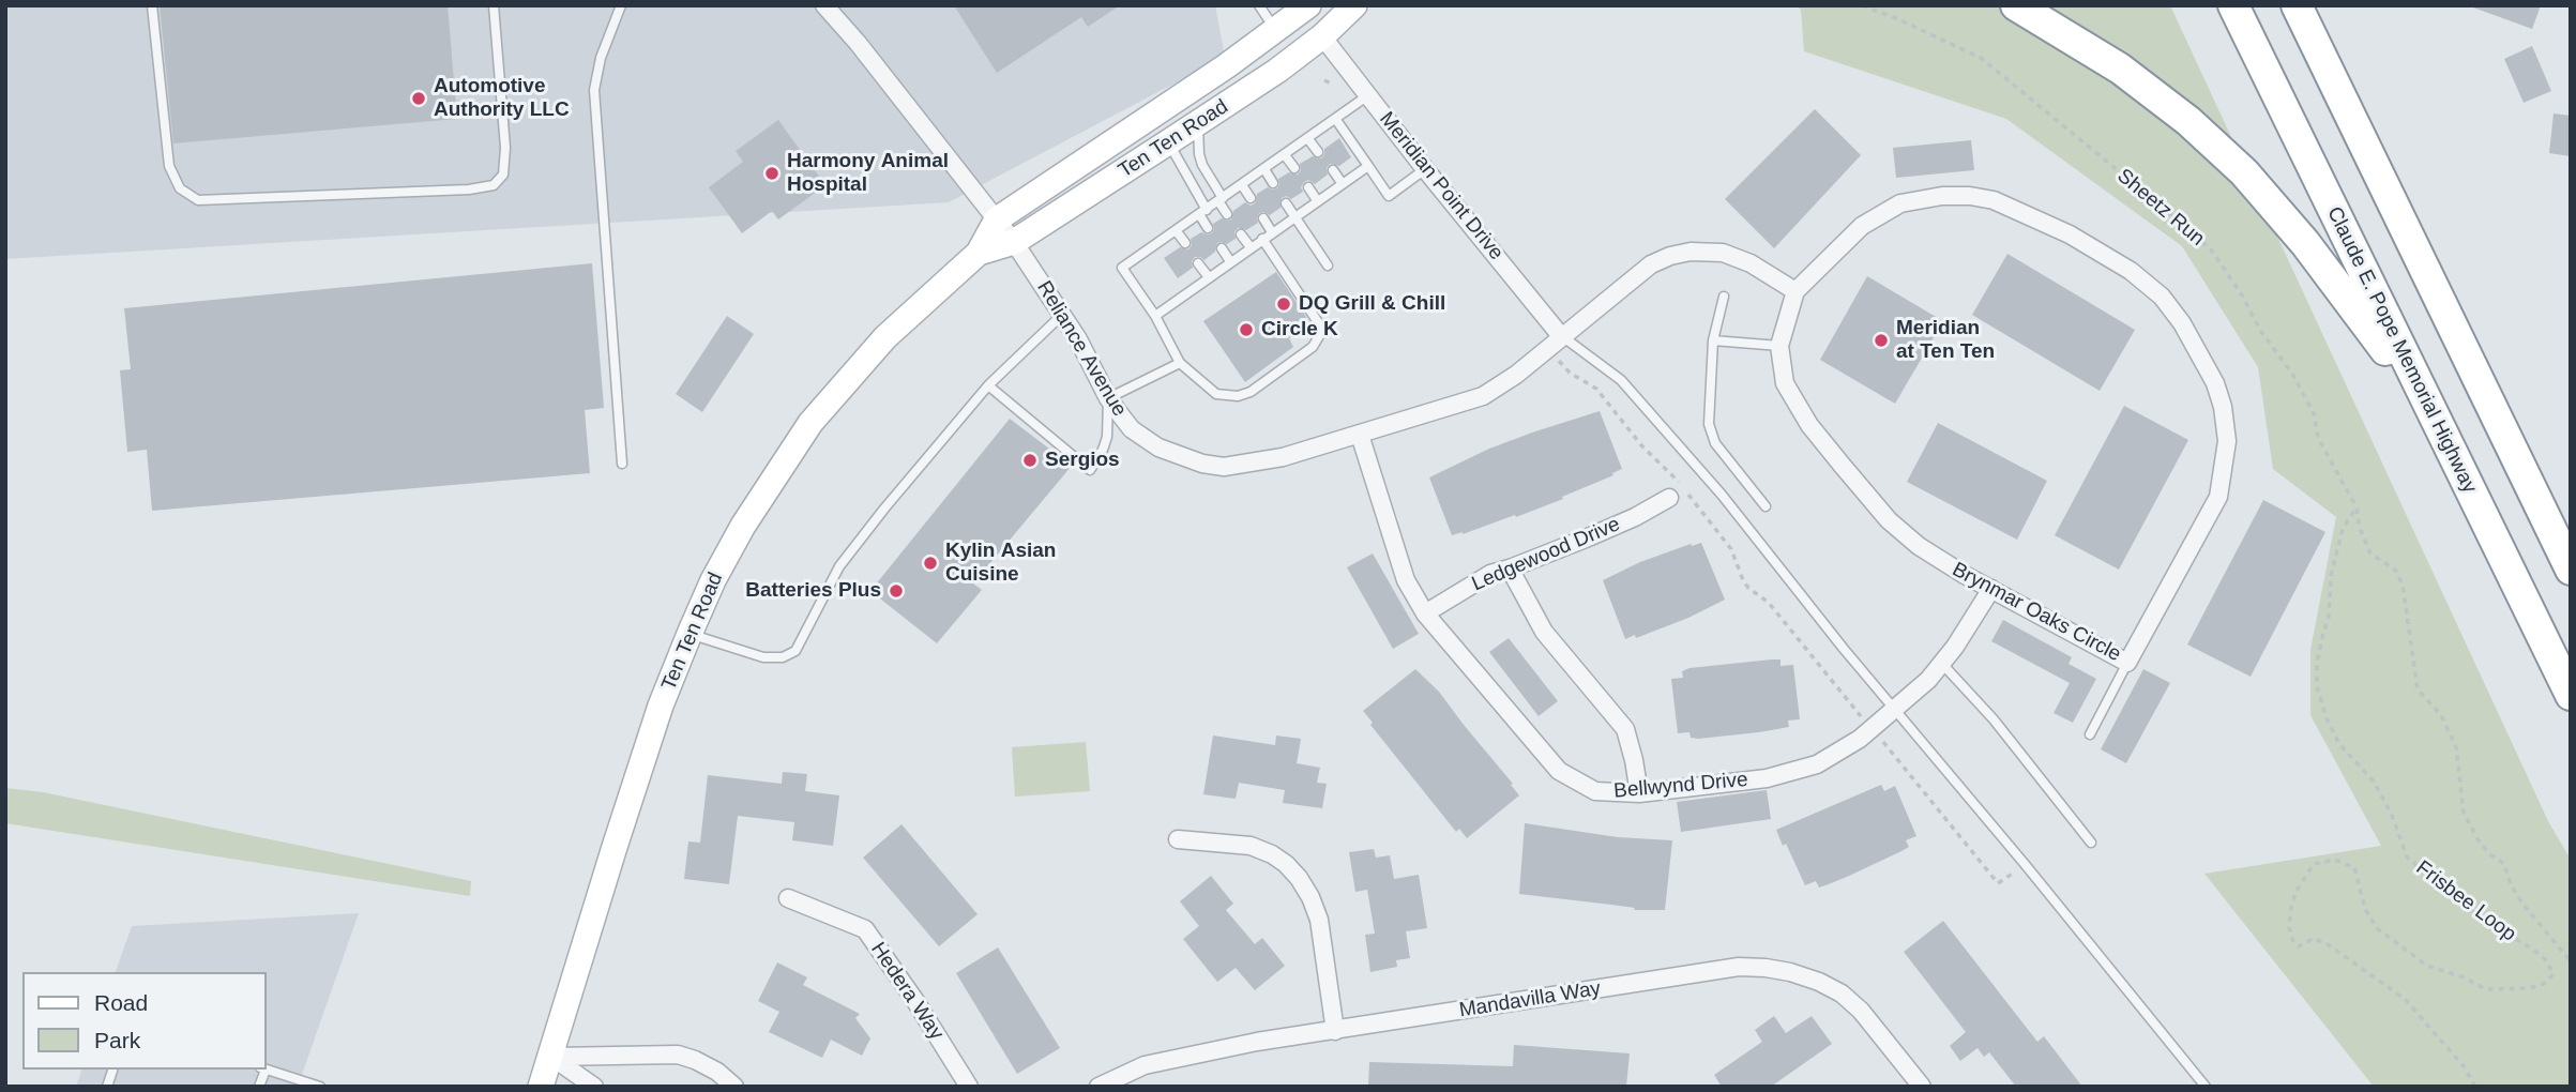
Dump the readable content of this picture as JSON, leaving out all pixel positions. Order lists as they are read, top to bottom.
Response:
{
  "streets": {
    "highway": ["Claude E. Pope Memorial Highway"],
    "main road": ["Ten Ten Road"],
    "street": [
      "Meridian Point Drive",
      "Reliance Avenue",
      "Ledgewood Drive",
      "Brynmar Oaks Circle",
      "Bellwynd Drive",
      "Hedera Way",
      "Mandavilla Way"
    ],
    "path": ["Sheetz Run", "Frisbee Loop"]
  },
  "crossings": [
    ["Ten Ten Road", "Meridian Point Drive"],
    ["Ten Ten Road", "Reliance Avenue"],
    ["Meridian Point Drive", "Reliance Avenue"],
    ["Sheetz Run", "Frisbee Loop"],
    ["Reliance Avenue", "Brynmar Oaks Circle"],
    ["Reliance Avenue", "Bellwynd Drive"],
    ["Ledgewood Drive", "Bellwynd Drive"],
    ["Brynmar Oaks Circle", "Bellwynd Drive"]
  ],
  "places": [
    "Automotive Authority LLC",
    "Harmony Animal Hospital",
    "DQ Grill & Chill",
    "Circle K",
    "Meridian at Ten Ten",
    "Sergios",
    "Kylin Asian Cuisine",
    "Batteries Plus"
  ],
  "legend": ["Road", "Park"]
}
